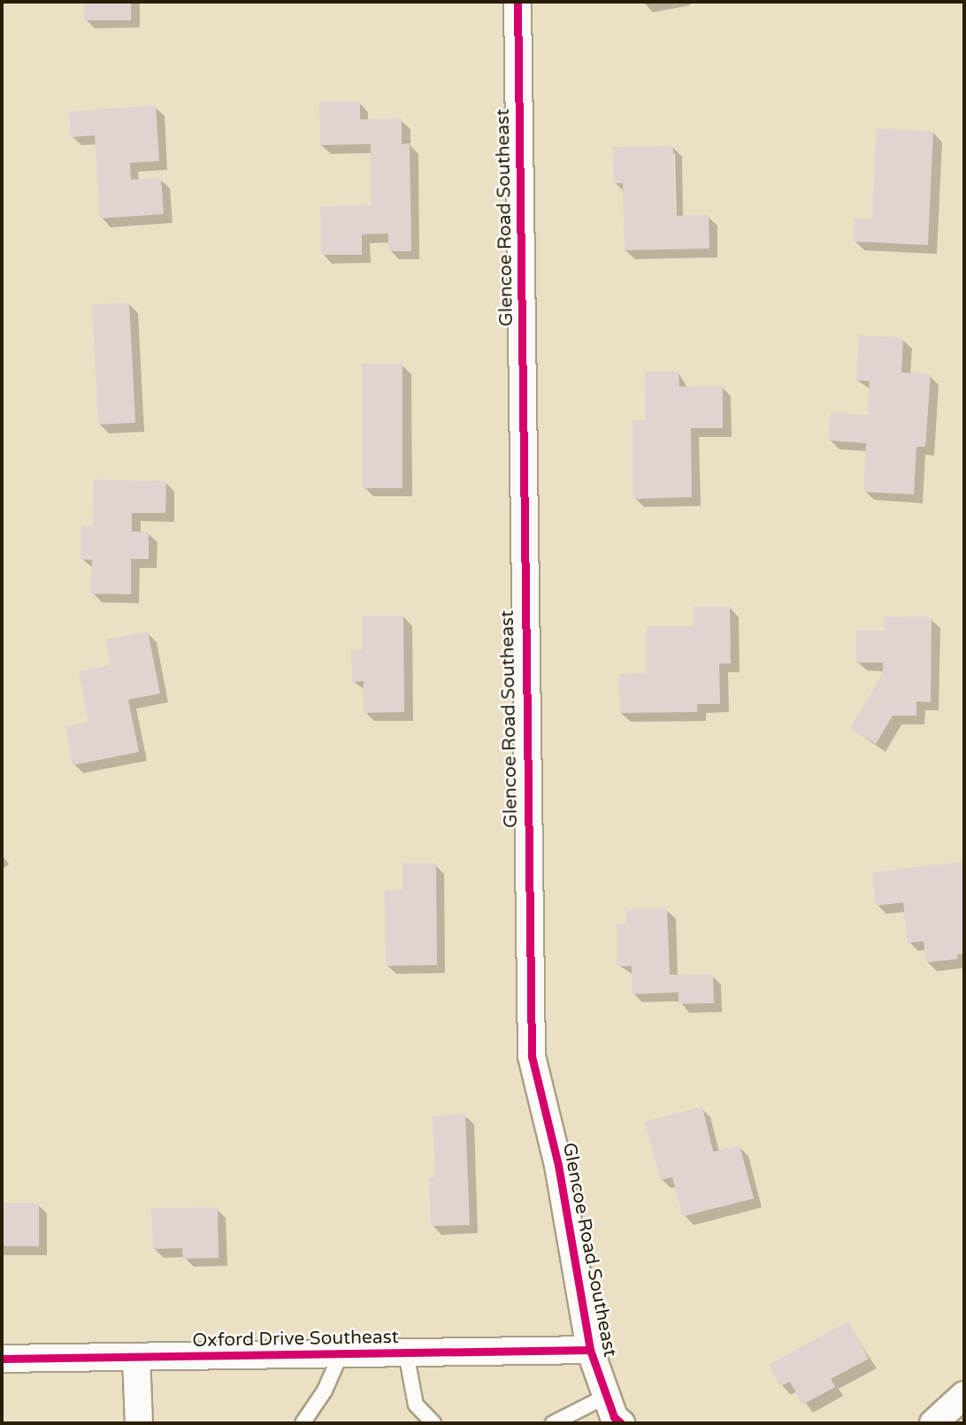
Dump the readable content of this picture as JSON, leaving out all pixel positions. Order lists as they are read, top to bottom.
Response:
{
  "streets": {
    "street": ["Glencoe Road Southeast", "Oxford Drive Southeast"]
  },
  "crossings": [
    ["Glencoe Road Southeast", "Oxford Drive Southeast"]
  ]
}
